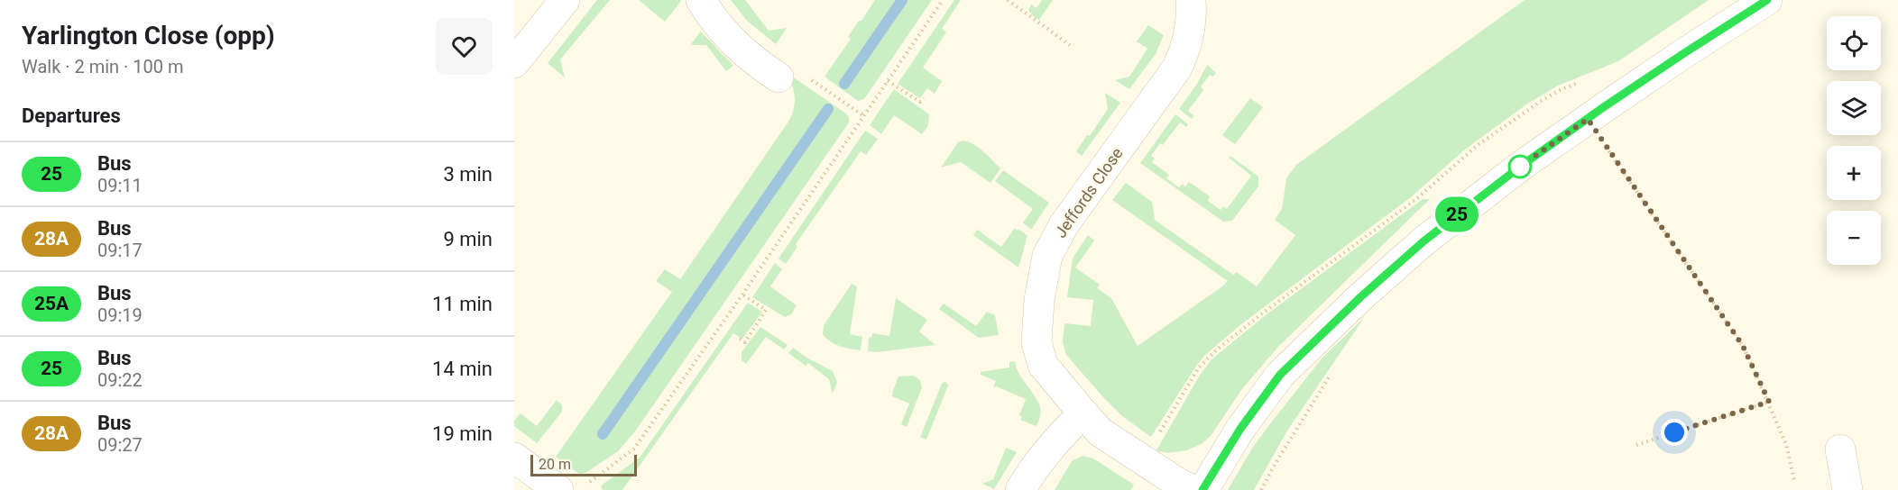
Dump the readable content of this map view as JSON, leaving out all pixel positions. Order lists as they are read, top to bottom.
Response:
{
  "streets": {
    "street": ["Jeffords Close"]
  },
  "lines": ["bus line 25"],
  "scale_bar": "20 m",
  "page": {
    "heading": [
      ["Yarlington Close (opp)", "Walk · 2 min · 100 m"],
      "Departures"
    ],
    "on_map": "25",
    "map_buttons": ["+", "−"],
    "list": [
      {
        "mark": "25",
        "name": "Bus",
        "note": "09:11",
        "value": "3 min"
      },
      {
        "mark": "28A",
        "name": "Bus",
        "note": "09:17",
        "value": "9 min"
      },
      {
        "mark": "25A",
        "name": "Bus",
        "note": "09:19",
        "value": "11 min"
      },
      {
        "mark": "25",
        "name": "Bus",
        "note": "09:22",
        "value": "14 min"
      },
      {
        "mark": "28A",
        "name": "Bus",
        "note": "09:27",
        "value": "19 min"
      }
    ],
    "scale": "20 m"
  }
}
